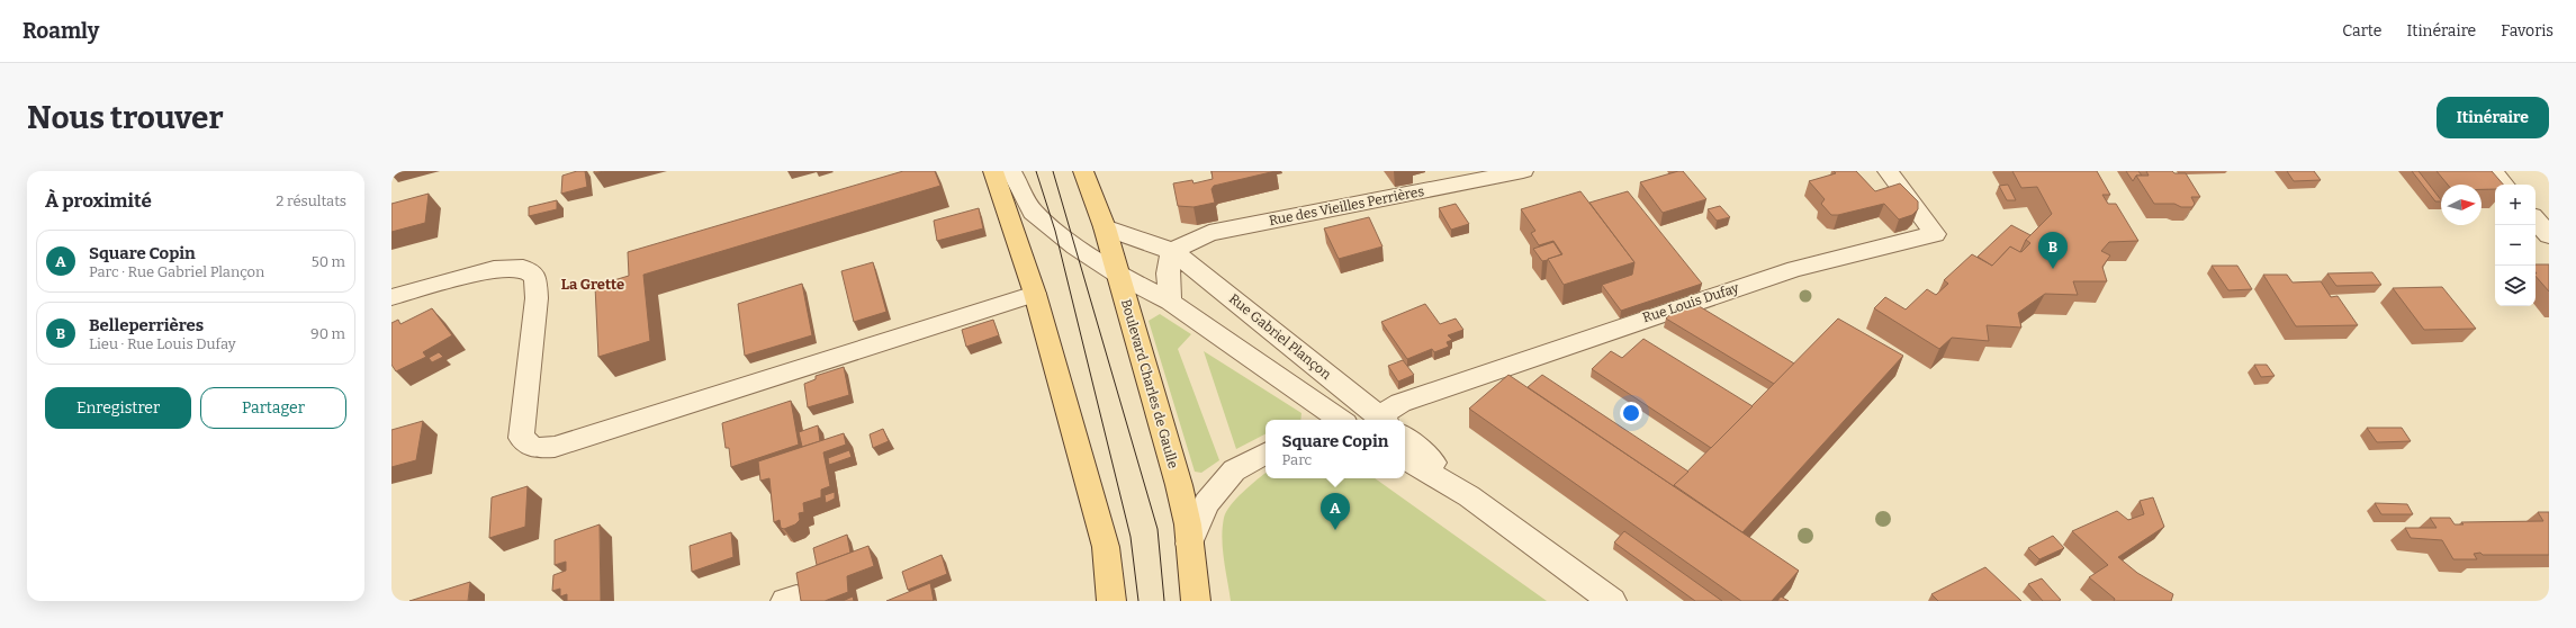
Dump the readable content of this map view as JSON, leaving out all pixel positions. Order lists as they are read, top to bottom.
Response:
{
  "streets": {
    "main road": ["Boulevard Charles de Gaulle"],
    "street": ["Rue des Vieilles Perrières", "Rue Louis Dufay", "Rue Gabriel Plançon"]
  },
  "crossings": [
    ["Rue des Vieilles Perrières", "Rue Gabriel Plançon"],
    ["Rue Louis Dufay", "Rue Gabriel Plançon"],
    ["Rue Gabriel Plançon", "Boulevard Charles de Gaulle"]
  ],
  "districts": ["La Grette"],
  "north": "right",
  "page": {
    "header": "Roamly",
    "nav": ["Carte", "Itinéraire", "Favoris"],
    "buttons": [
      "Itinéraire",
      ["Enregistrer", "Partager"]
    ],
    "title": "Nous trouver",
    "heading": ["À proximité", "2 résultats"],
    "map_buttons": ["+", "−"],
    "list": [
      {
        "mark": "A",
        "name": "Square Copin",
        "note": "Parc · Rue Gabriel Plançon",
        "value": "50 m"
      },
      {
        "mark": "B",
        "name": "Belleperrières",
        "note": "Lieu · Rue Louis Dufay",
        "value": "90 m"
      }
    ],
    "pins": ["B", "A"],
    "popup": ["Square Copin", "Parc"]
  }
}
